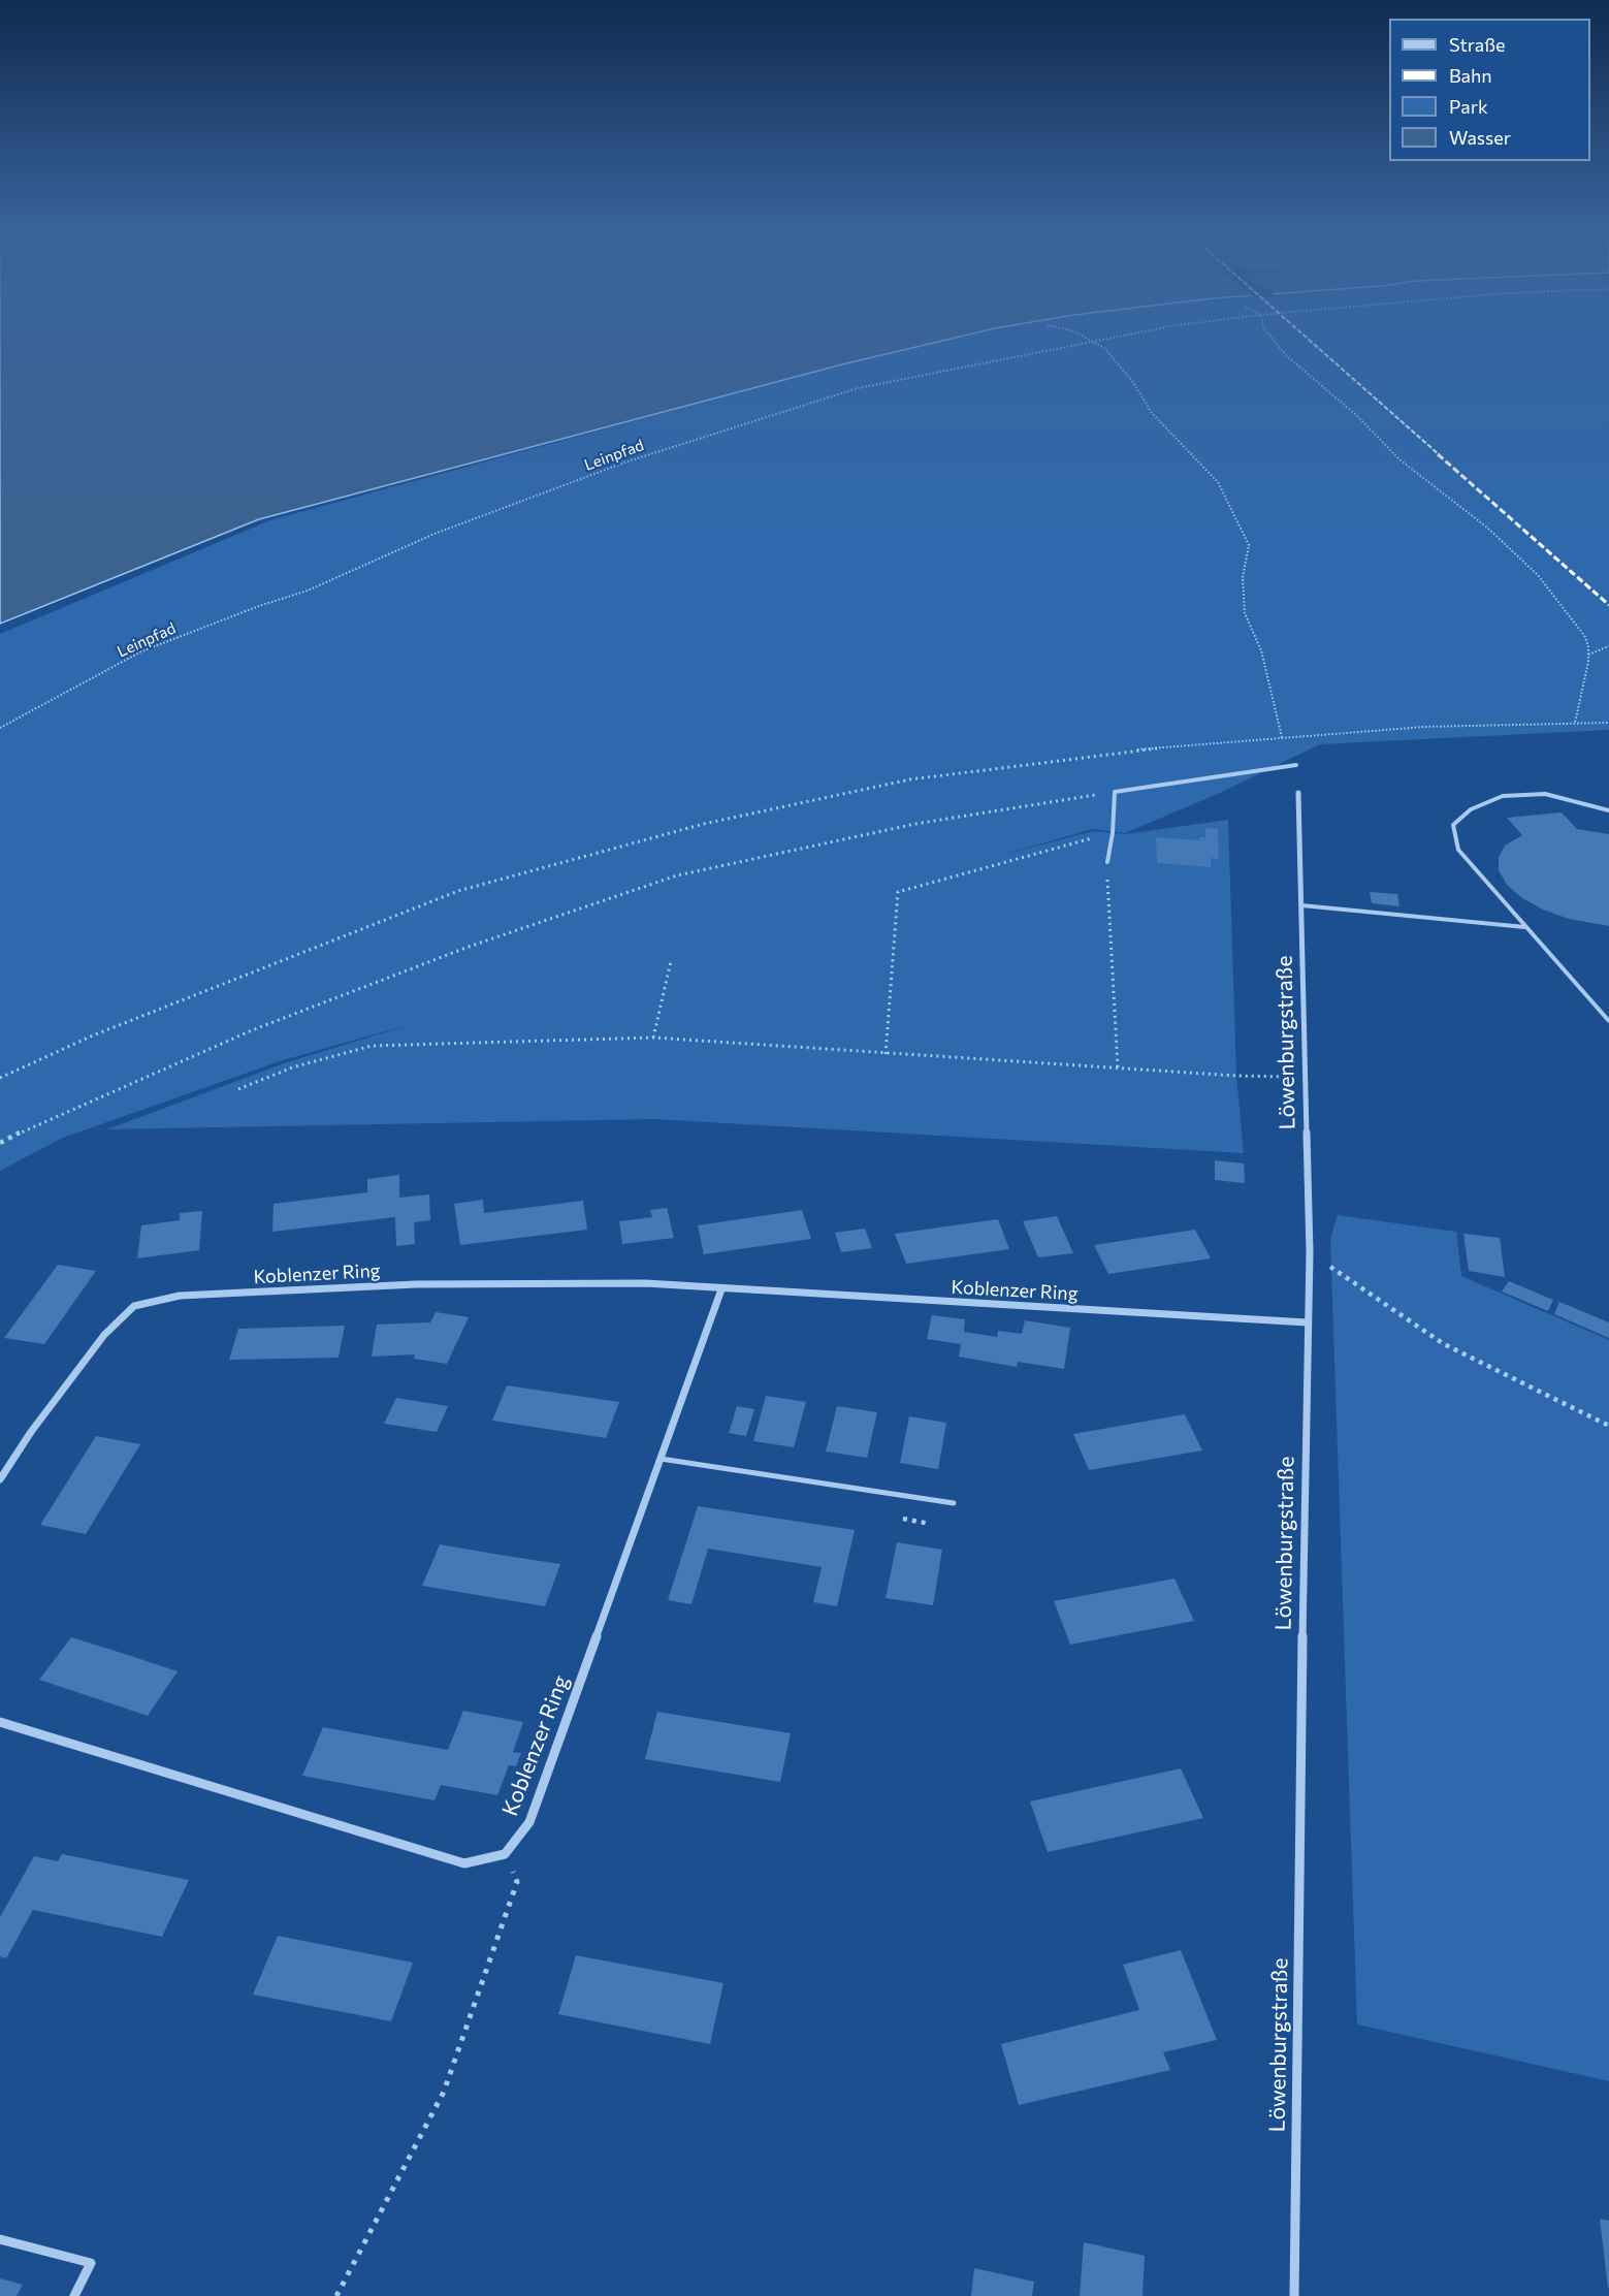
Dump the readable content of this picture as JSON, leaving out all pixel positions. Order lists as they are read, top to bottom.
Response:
{
  "streets": {
    "street": ["Löwenburgstraße", "Koblenzer Ring"],
    "path": ["Leinpfad"]
  },
  "crossings": [
    ["Löwenburgstraße", "Koblenzer Ring"]
  ],
  "legend": [
    "Straße",
    "Bahn",
    "Park",
    "Wasser"
  ]
}
